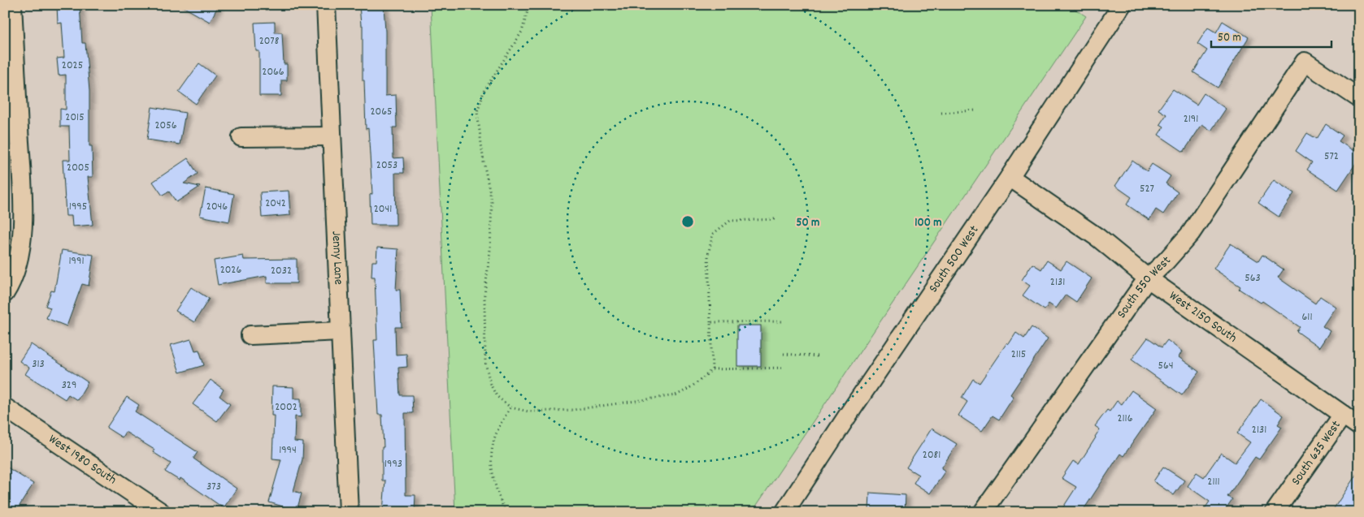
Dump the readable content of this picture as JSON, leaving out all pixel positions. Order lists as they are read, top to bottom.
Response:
{
  "streets": {
    "street": [
      "Jenny Lane",
      "South 500 West",
      "South 550 West",
      "West 2150 South",
      "South 635 West",
      "West 1980 South"
    ]
  },
  "crossings": [
    ["South 500 West", "West 2150 South"],
    ["South 550 West", "West 2150 South"],
    ["West 2150 South", "South 635 West"]
  ],
  "house_numbers": [
    "2078",
    "2025",
    "2066",
    "2065",
    "2015",
    "2191",
    "2056",
    "572",
    "2053",
    "2005",
    "527",
    "2042",
    "1995",
    "2046",
    "2041",
    "1991",
    "2026",
    "2032",
    "563",
    "2131",
    "611",
    "2115",
    "313",
    "564",
    "329",
    "2002",
    "2116",
    "2131",
    "1994",
    "2081",
    "1993",
    "2111",
    "373"
  ],
  "scale_bar": "50 m",
  "rings": ["50 m", "100 m"]
}
